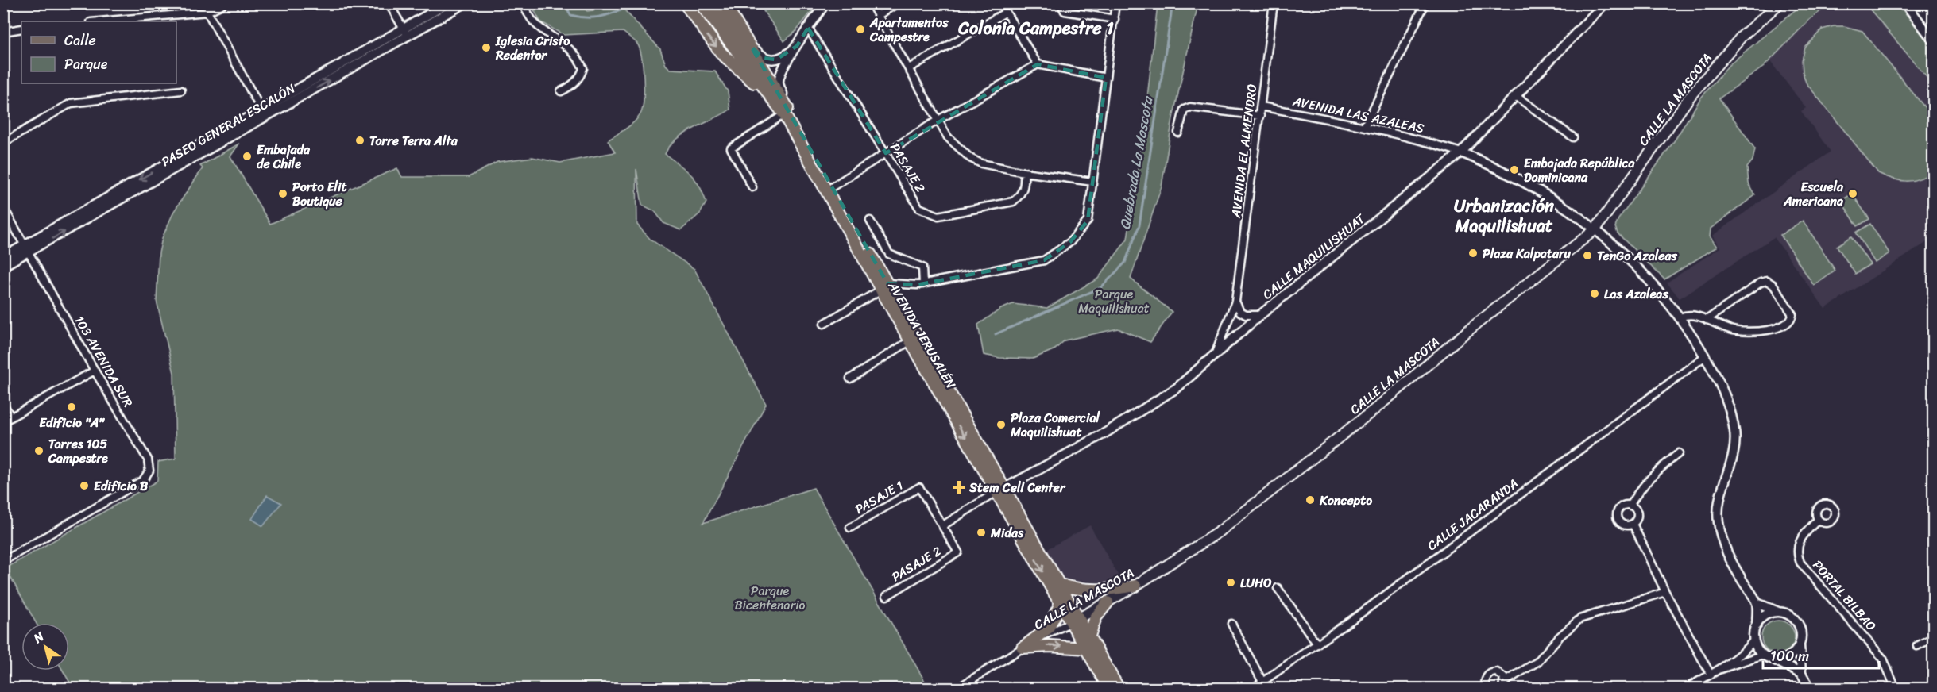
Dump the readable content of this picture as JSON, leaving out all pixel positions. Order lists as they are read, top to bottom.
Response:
{
  "streets": {
    "main road": ["CALLE LA MASCOTA", "AVENIDA JERUSALÉN"],
    "street": [
      "AVENIDA LAS AZALEAS",
      "PASEO GENERAL ESCALÓN",
      "AVENIDA EL ALMENDRO",
      "PASAJE 2",
      "CALLE MAQUILISHUAT",
      "103 AVENIDA SUR",
      "PASAJE 1",
      "CALLE JACARANDA",
      "PORTAL BILBAO"
    ]
  },
  "crossings": [
    ["CALLE LA MASCOTA", "AVENIDA LAS AZALEAS"],
    ["CALLE LA MASCOTA", "AVENIDA JERUSALÉN"],
    ["AVENIDA LAS AZALEAS", "AVENIDA EL ALMENDRO"],
    ["AVENIDA LAS AZALEAS", "CALLE MAQUILISHUAT"],
    ["AVENIDA LAS AZALEAS", "CALLE JACARANDA"],
    ["PASEO GENERAL ESCALÓN", "103 AVENIDA SUR"],
    ["AVENIDA EL ALMENDRO", "CALLE MAQUILISHUAT"],
    ["PASAJE 2", "CALLE MAQUILISHUAT"],
    ["PASAJE 2", "PASAJE 1"],
    ["CALLE MAQUILISHUAT", "AVENIDA JERUSALÉN"],
    ["CALLE MAQUILISHUAT", "PASAJE 1"]
  ],
  "districts": ["Colonia Campestre 1", "Urbanización Maquilishuat"],
  "water": ["Quebrada La Mascota"],
  "parks": ["Parque Maquilishuat", "Parque Bicentenario"],
  "places": {
    "other": [
      "Apartamentos Campestre",
      "Iglesia Cristo Redentor",
      "Torre Terra Alta",
      "Embajada de Chile",
      "Embajada República Dominicana",
      "Porto Elit Boutique",
      "Escuela Americana",
      "Plaza Kalpataru",
      "TenGo Azaleas",
      "Las Azaleas",
      "Edificio \"A\"",
      "Plaza Comercial Maquilishuat",
      "Torres 105 Campestre",
      "Edificio B",
      "Koncepto",
      "Midas",
      "LUHO"
    ],
    "health": ["Stem Cell Center"]
  },
  "legend": ["Calle", "Parque"],
  "scale_bar": "100 m",
  "north": "top left"
}
